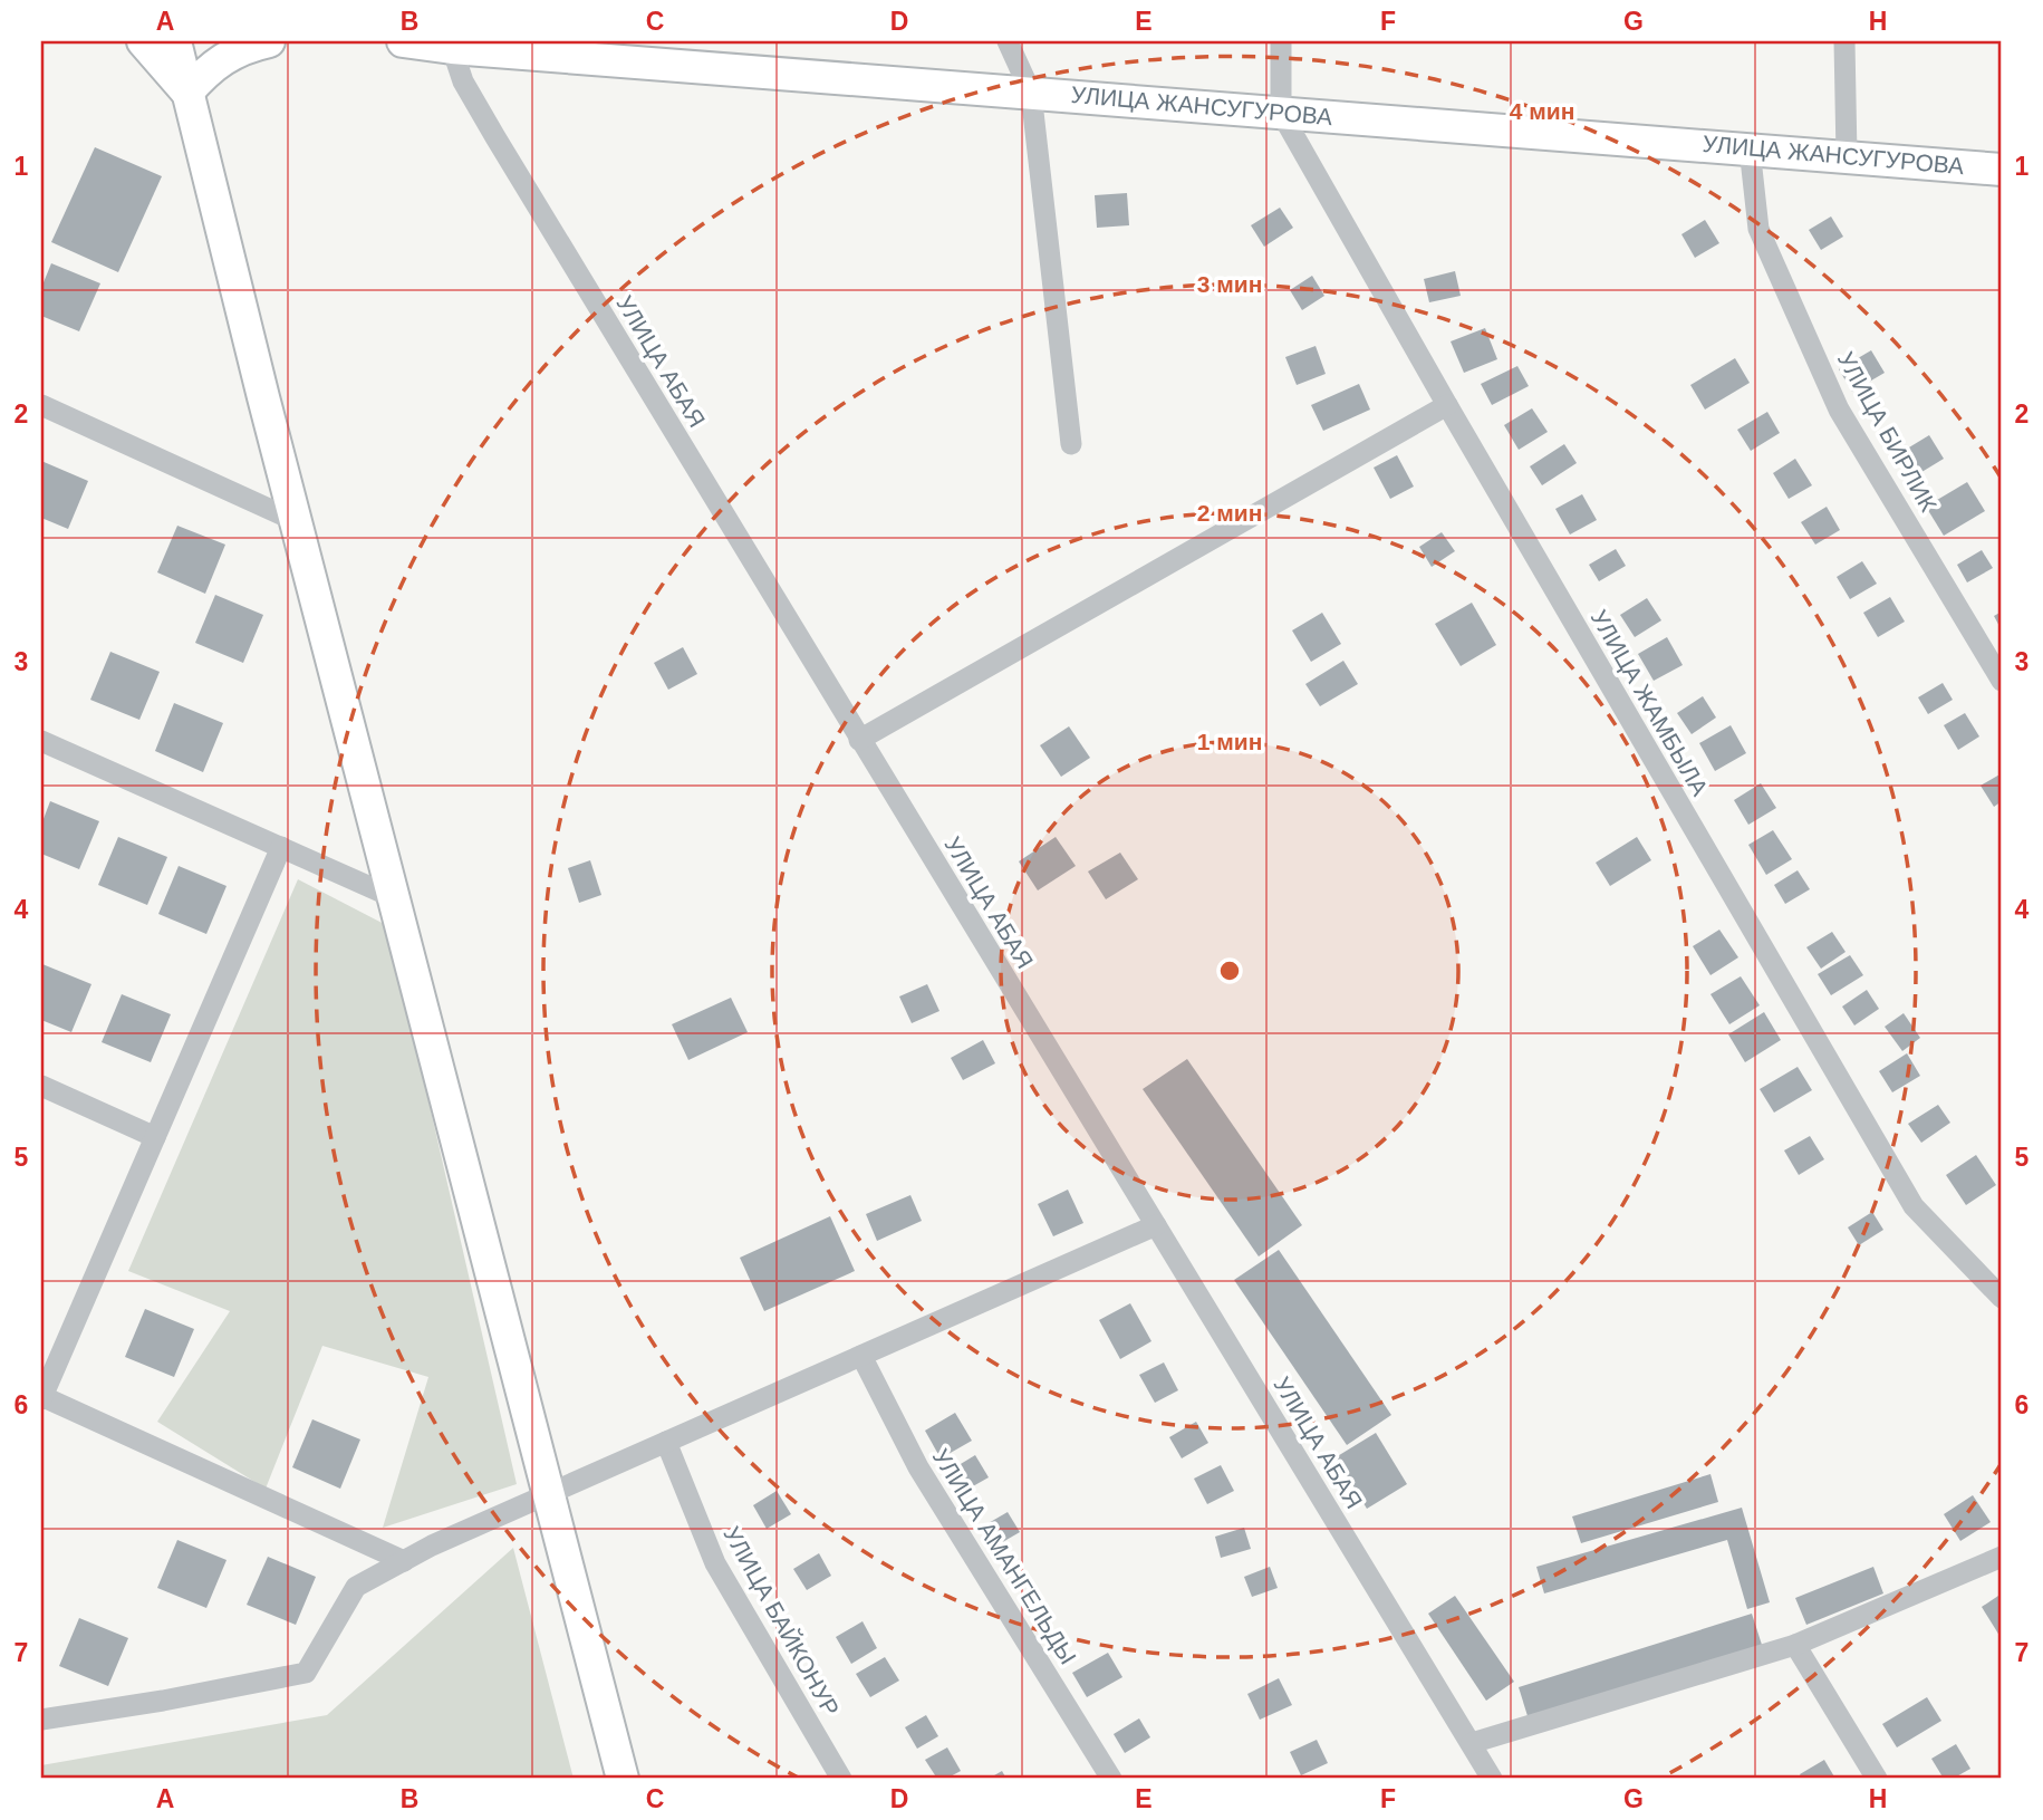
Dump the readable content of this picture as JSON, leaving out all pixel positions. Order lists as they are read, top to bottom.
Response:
{
  "streets": {
    "main road": ["УЛИЦА ЖАНСУГУРОВА"],
    "street": [
      "УЛИЦА АБАЯ",
      "УЛИЦА БИРЛИК",
      "УЛИЦА ЖАМБЫЛА",
      "УЛИЦА АМАНГЕЛЬДЫ",
      "УЛИЦА БАЙКОНУР"
    ]
  },
  "crossings": [
    ["УЛИЦА ЖАНСУГУРОВА", "УЛИЦА АБАЯ"],
    ["УЛИЦА ЖАНСУГУРОВА", "УЛИЦА БИРЛИК"],
    ["УЛИЦА ЖАНСУГУРОВА", "УЛИЦА ЖАМБЫЛА"]
  ],
  "grid": {
    "columns": [
      "A",
      "B",
      "C",
      "D",
      "E",
      "F",
      "G",
      "H"
    ],
    "rows": [
      "1",
      "2",
      "3",
      "4",
      "5",
      "6",
      "7"
    ]
  },
  "rings": [
    "4 мин",
    "3 мин",
    "2 мин",
    "1 мин"
  ]
}
